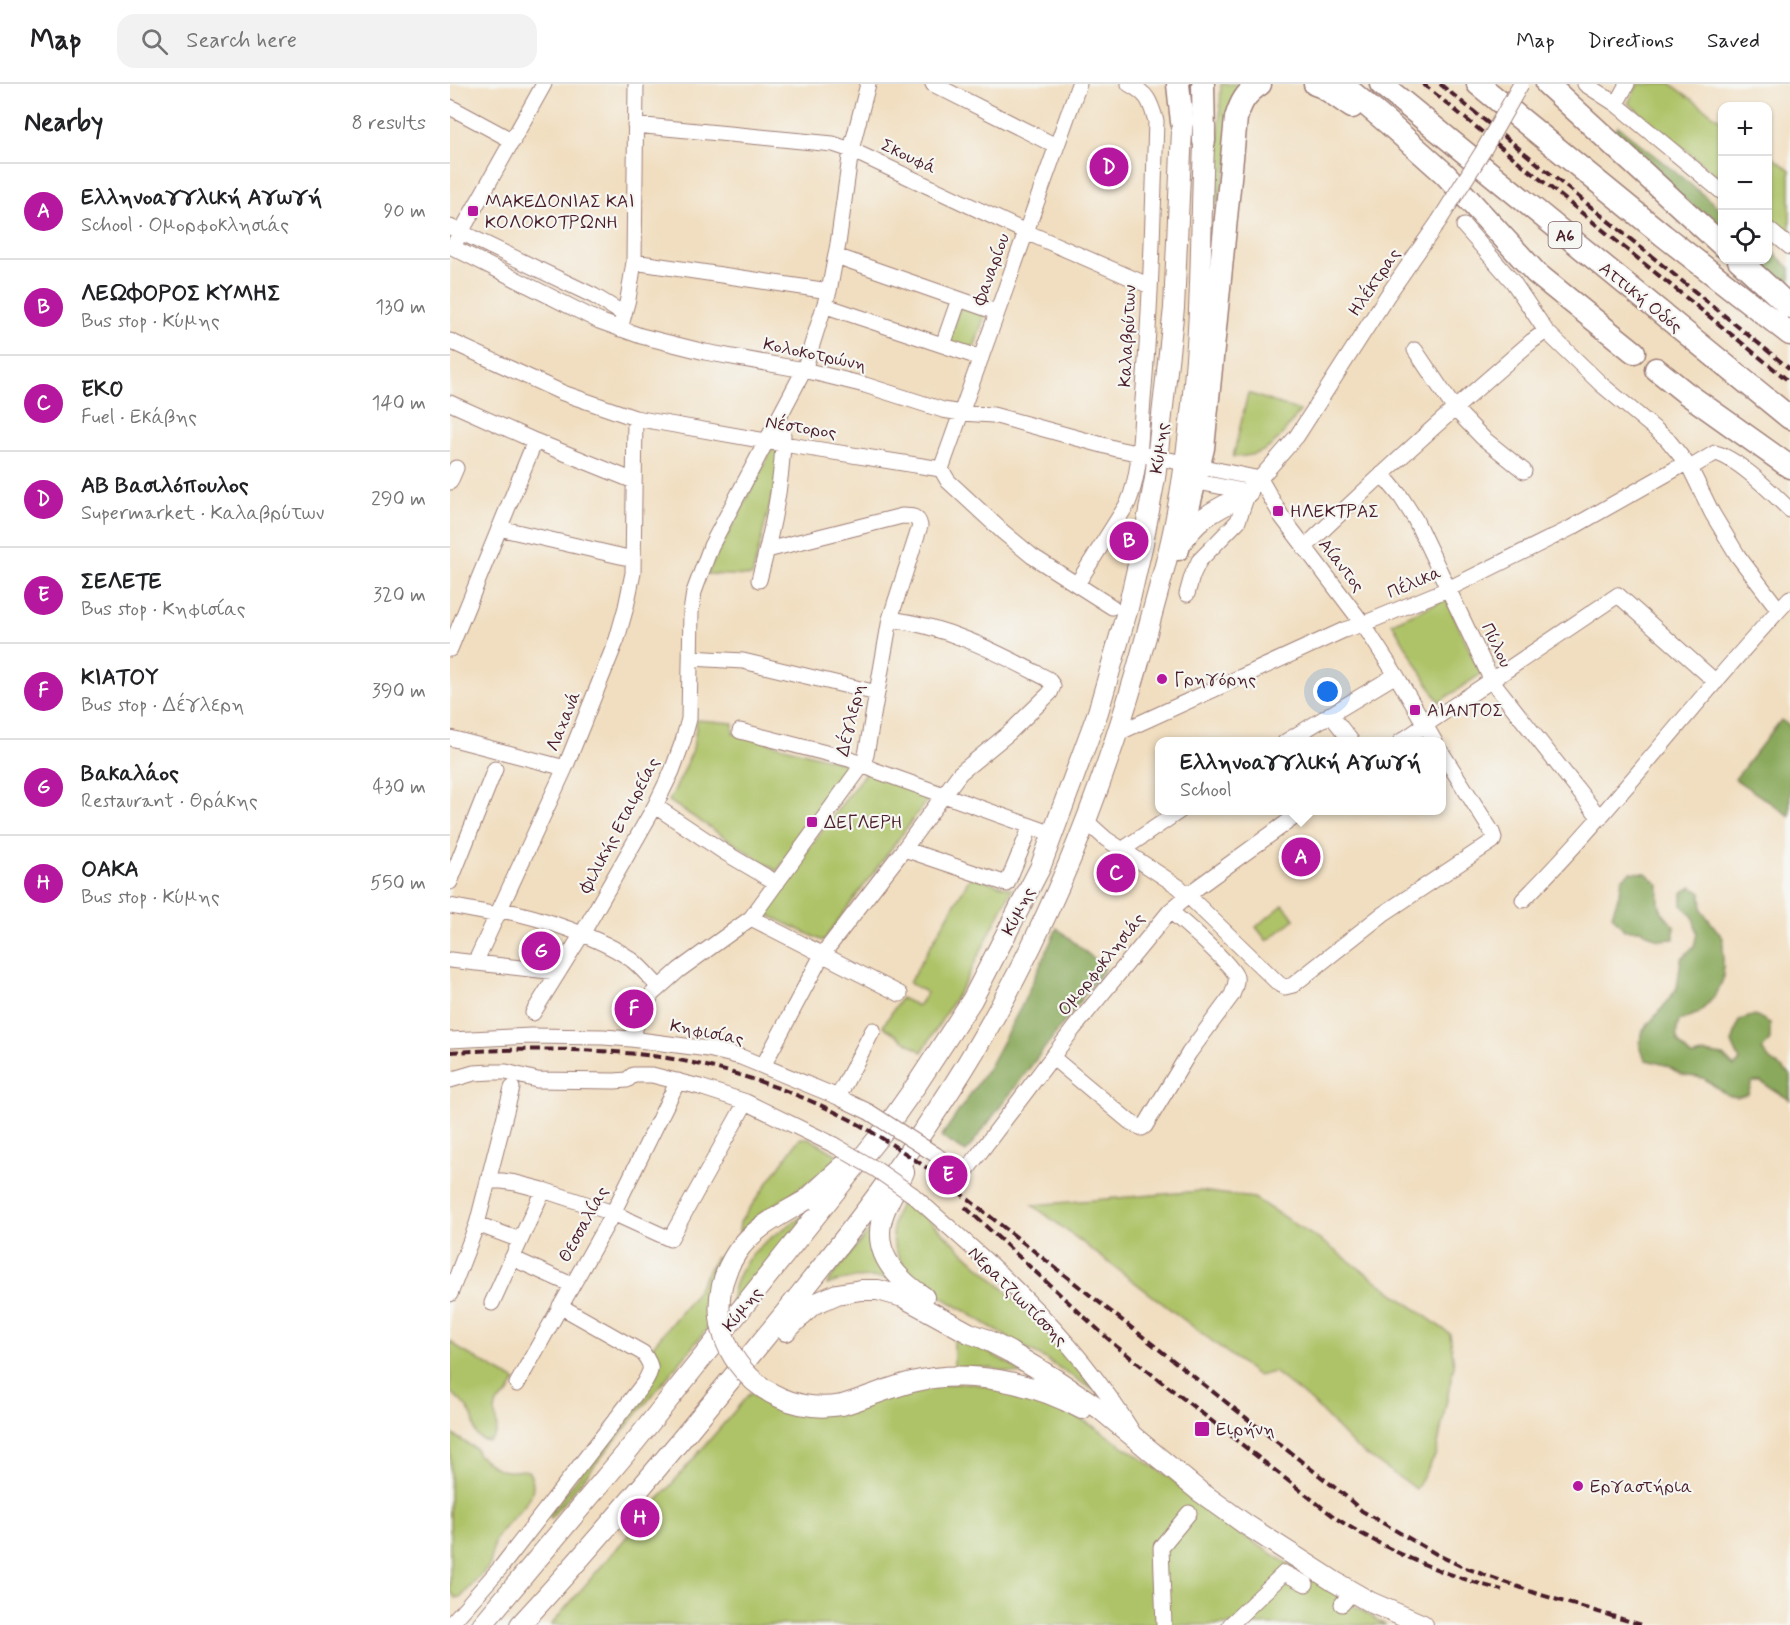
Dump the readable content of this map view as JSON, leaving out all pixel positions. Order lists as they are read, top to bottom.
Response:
{
  "streets": {
    "highway": ["Α6", "Αττική Οδός"],
    "main road": ["Κύμης", "Νερατζιωτίσσης"],
    "street": [
      "Σκουφά",
      "Φαναρίου",
      "Ηλέκτρας",
      "Καλαβρύτων",
      "Κολοκοτρώνη",
      "Νέστορος",
      "Αίαντος",
      "Πέλικα",
      "Πύλου",
      "Δέγλερη",
      "Λαχανά",
      "Φιλικής Εταιρείας",
      "Ομορφοκλησιάς",
      "Κηφισίας",
      "Θεσσαλίας"
    ]
  },
  "crossings": [
    ["Σκουφά", "Φαναρίου"],
    ["Σκουφά", "Καλαβρύτων"],
    ["Σκουφά", "Φιλικής Εταιρείας"],
    ["Φαναρίου", "Κολοκοτρώνη"],
    ["Φαναρίου", "Νέστορος"],
    ["Ηλέκτρας", "Αίαντος"],
    ["Καλαβρύτων", "Κολοκοτρώνη"],
    ["Καλαβρύτων", "Κύμης"],
    ["Κολοκοτρώνη", "Κύμης"],
    ["Κολοκοτρώνη", "Φιλικής Εταιρείας"],
    ["Νέστορος", "Λαχανά"],
    ["Νέστορος", "Φιλικής Εταιρείας"],
    ["Κύμης", "Πέλικα"],
    ["Αίαντος", "Πέλικα"],
    ["Πέλικα", "Πύλου"],
    ["Δέγλερη", "Φιλικής Εταιρείας"],
    ["Δέγλερη", "Κηφισίας"],
    ["Ομορφοκλησιάς", "Κηφισίας"]
  ],
  "places": {
    "transit": [
      "ΜΑΚΕΔΟΝΙΑΣ ΚΑΙ ΚΟΛΟΚΟΤΡΩΝΗ",
      "ΗΛΕΚΤΡΑΣ",
      "ΑΙΑΝΤΟΣ",
      "ΔΕΓΛΕΡΗ",
      "Ειρήνη"
    ],
    "other": ["Γρηγόρης", "Εργαστήρια"]
  },
  "page": {
    "header": "Map",
    "search": "Search here",
    "nav": ["Map", "Directions", "Saved"],
    "heading": ["Nearby", "8 results"],
    "map_buttons": ["+", "−"],
    "pins": [
      "D",
      "B",
      "A",
      "C",
      "G",
      "F",
      "E",
      "H"
    ],
    "list": [
      {
        "mark": "A",
        "name": "Ελληνοαγγλική Αγωγή",
        "note": "School · Ομορφοκλησιάς",
        "value": "90 m"
      },
      {
        "mark": "B",
        "name": "ΛΕΩΦΟΡΟΣ ΚΥΜΗΣ",
        "note": "Bus stop · Κύμης",
        "value": "130 m"
      },
      {
        "mark": "C",
        "name": "EKO",
        "note": "Fuel · Εκάβης",
        "value": "140 m"
      },
      {
        "mark": "D",
        "name": "ΑΒ Βασιλόπουλος",
        "note": "Supermarket · Καλαβρύτων",
        "value": "290 m"
      },
      {
        "mark": "E",
        "name": "ΣΕΛΕΤΕ",
        "note": "Bus stop · Κηφισίας",
        "value": "320 m"
      },
      {
        "mark": "F",
        "name": "ΚΙΑΤΟΥ",
        "note": "Bus stop · Δέγλερη",
        "value": "390 m"
      },
      {
        "mark": "G",
        "name": "Βακαλάος",
        "note": "Restaurant · Θράκης",
        "value": "430 m"
      },
      {
        "mark": "H",
        "name": "ΟΑΚΑ",
        "note": "Bus stop · Κύμης",
        "value": "550 m"
      }
    ],
    "popup": ["Ελληνοαγγλική Αγωγή", "School"]
  }
}
